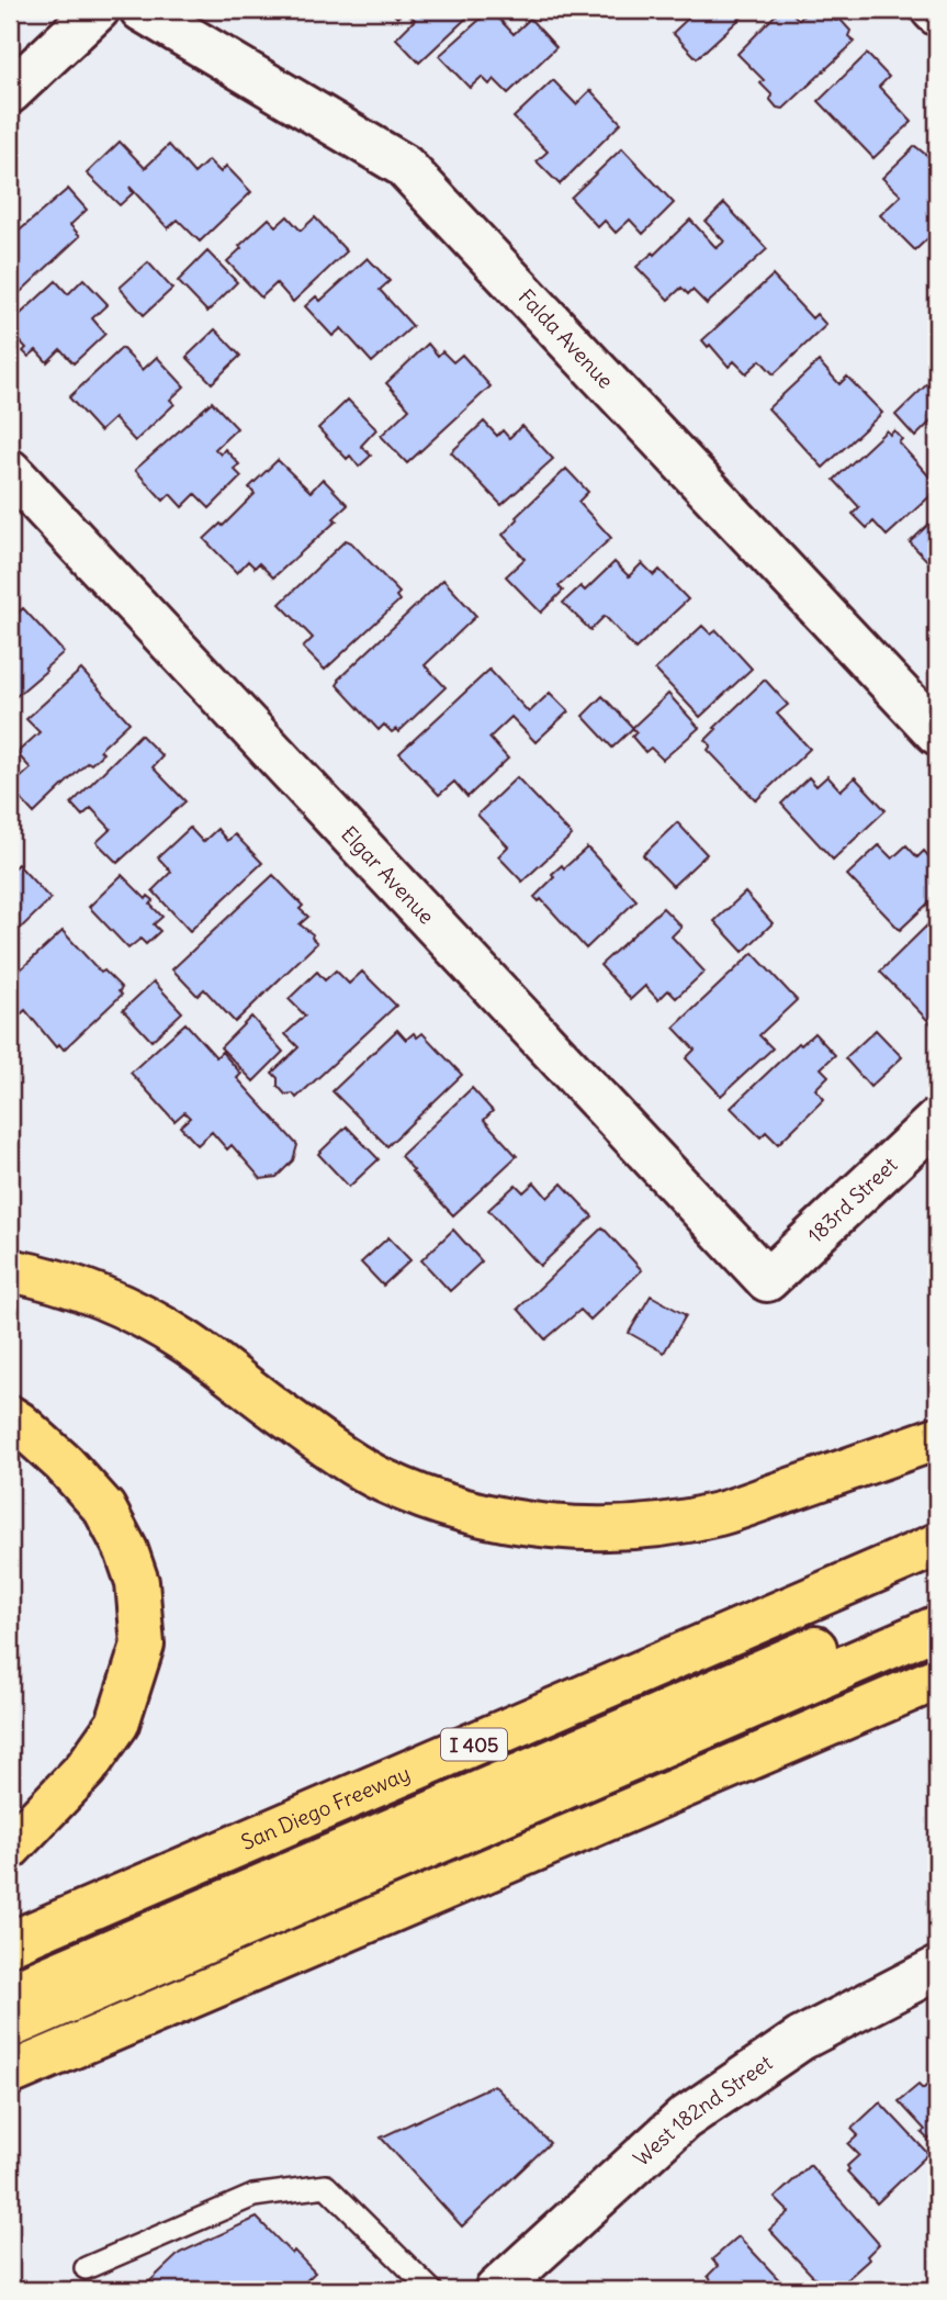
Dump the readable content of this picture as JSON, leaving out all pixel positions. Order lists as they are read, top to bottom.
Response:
{
  "streets": {
    "highway": ["I 405", "San Diego Freeway"],
    "street": [
      "Falda Avenue",
      "Elgar Avenue",
      "183rd Street",
      "West 182nd Street"
    ]
  },
  "crossings": [
    ["Elgar Avenue", "183rd Street"]
  ]
}
